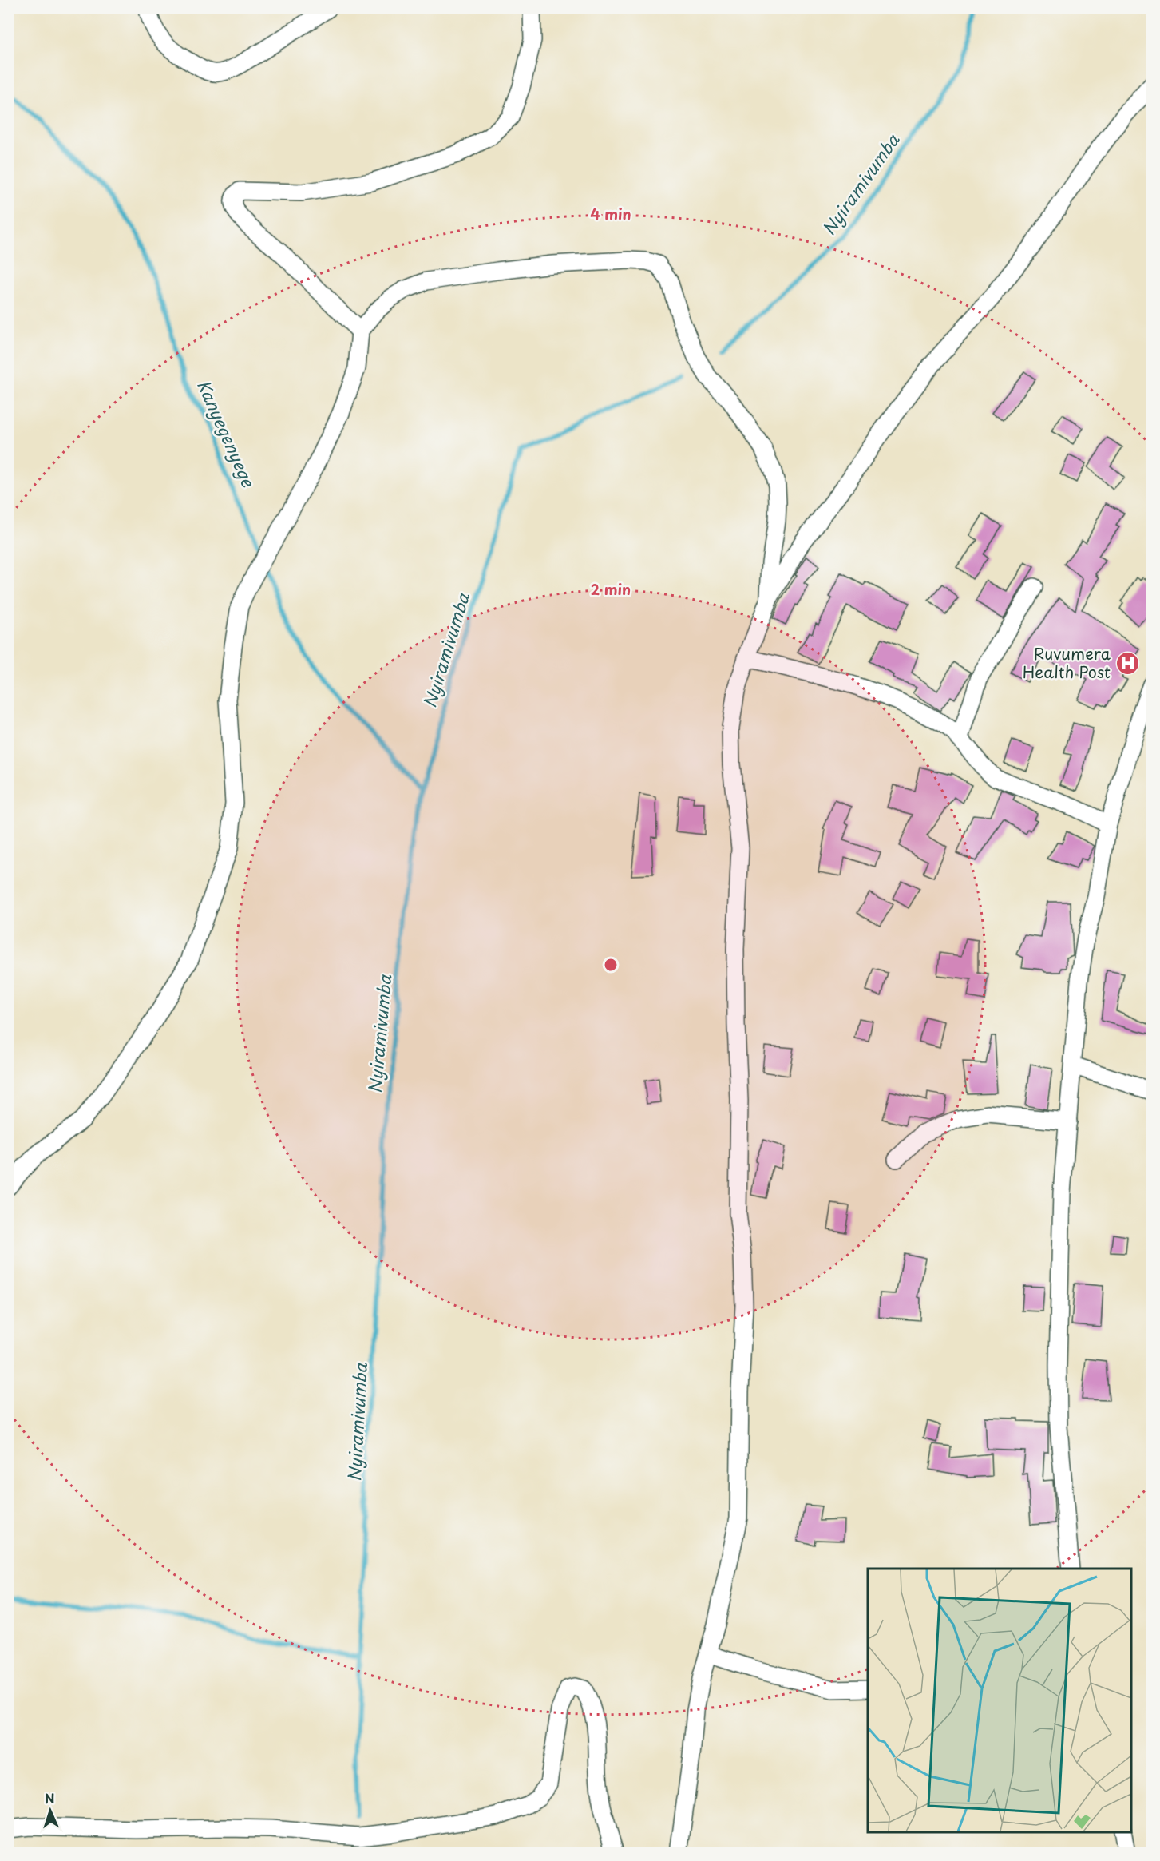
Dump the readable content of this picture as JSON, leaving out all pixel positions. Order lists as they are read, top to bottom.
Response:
{
  "water": ["Nyiramivumba", "Kanyegenyege"],
  "places": {
    "hospital": ["Ruvumera Health Post"]
  },
  "north": "top",
  "rings": ["4 min", "2 min"]
}
